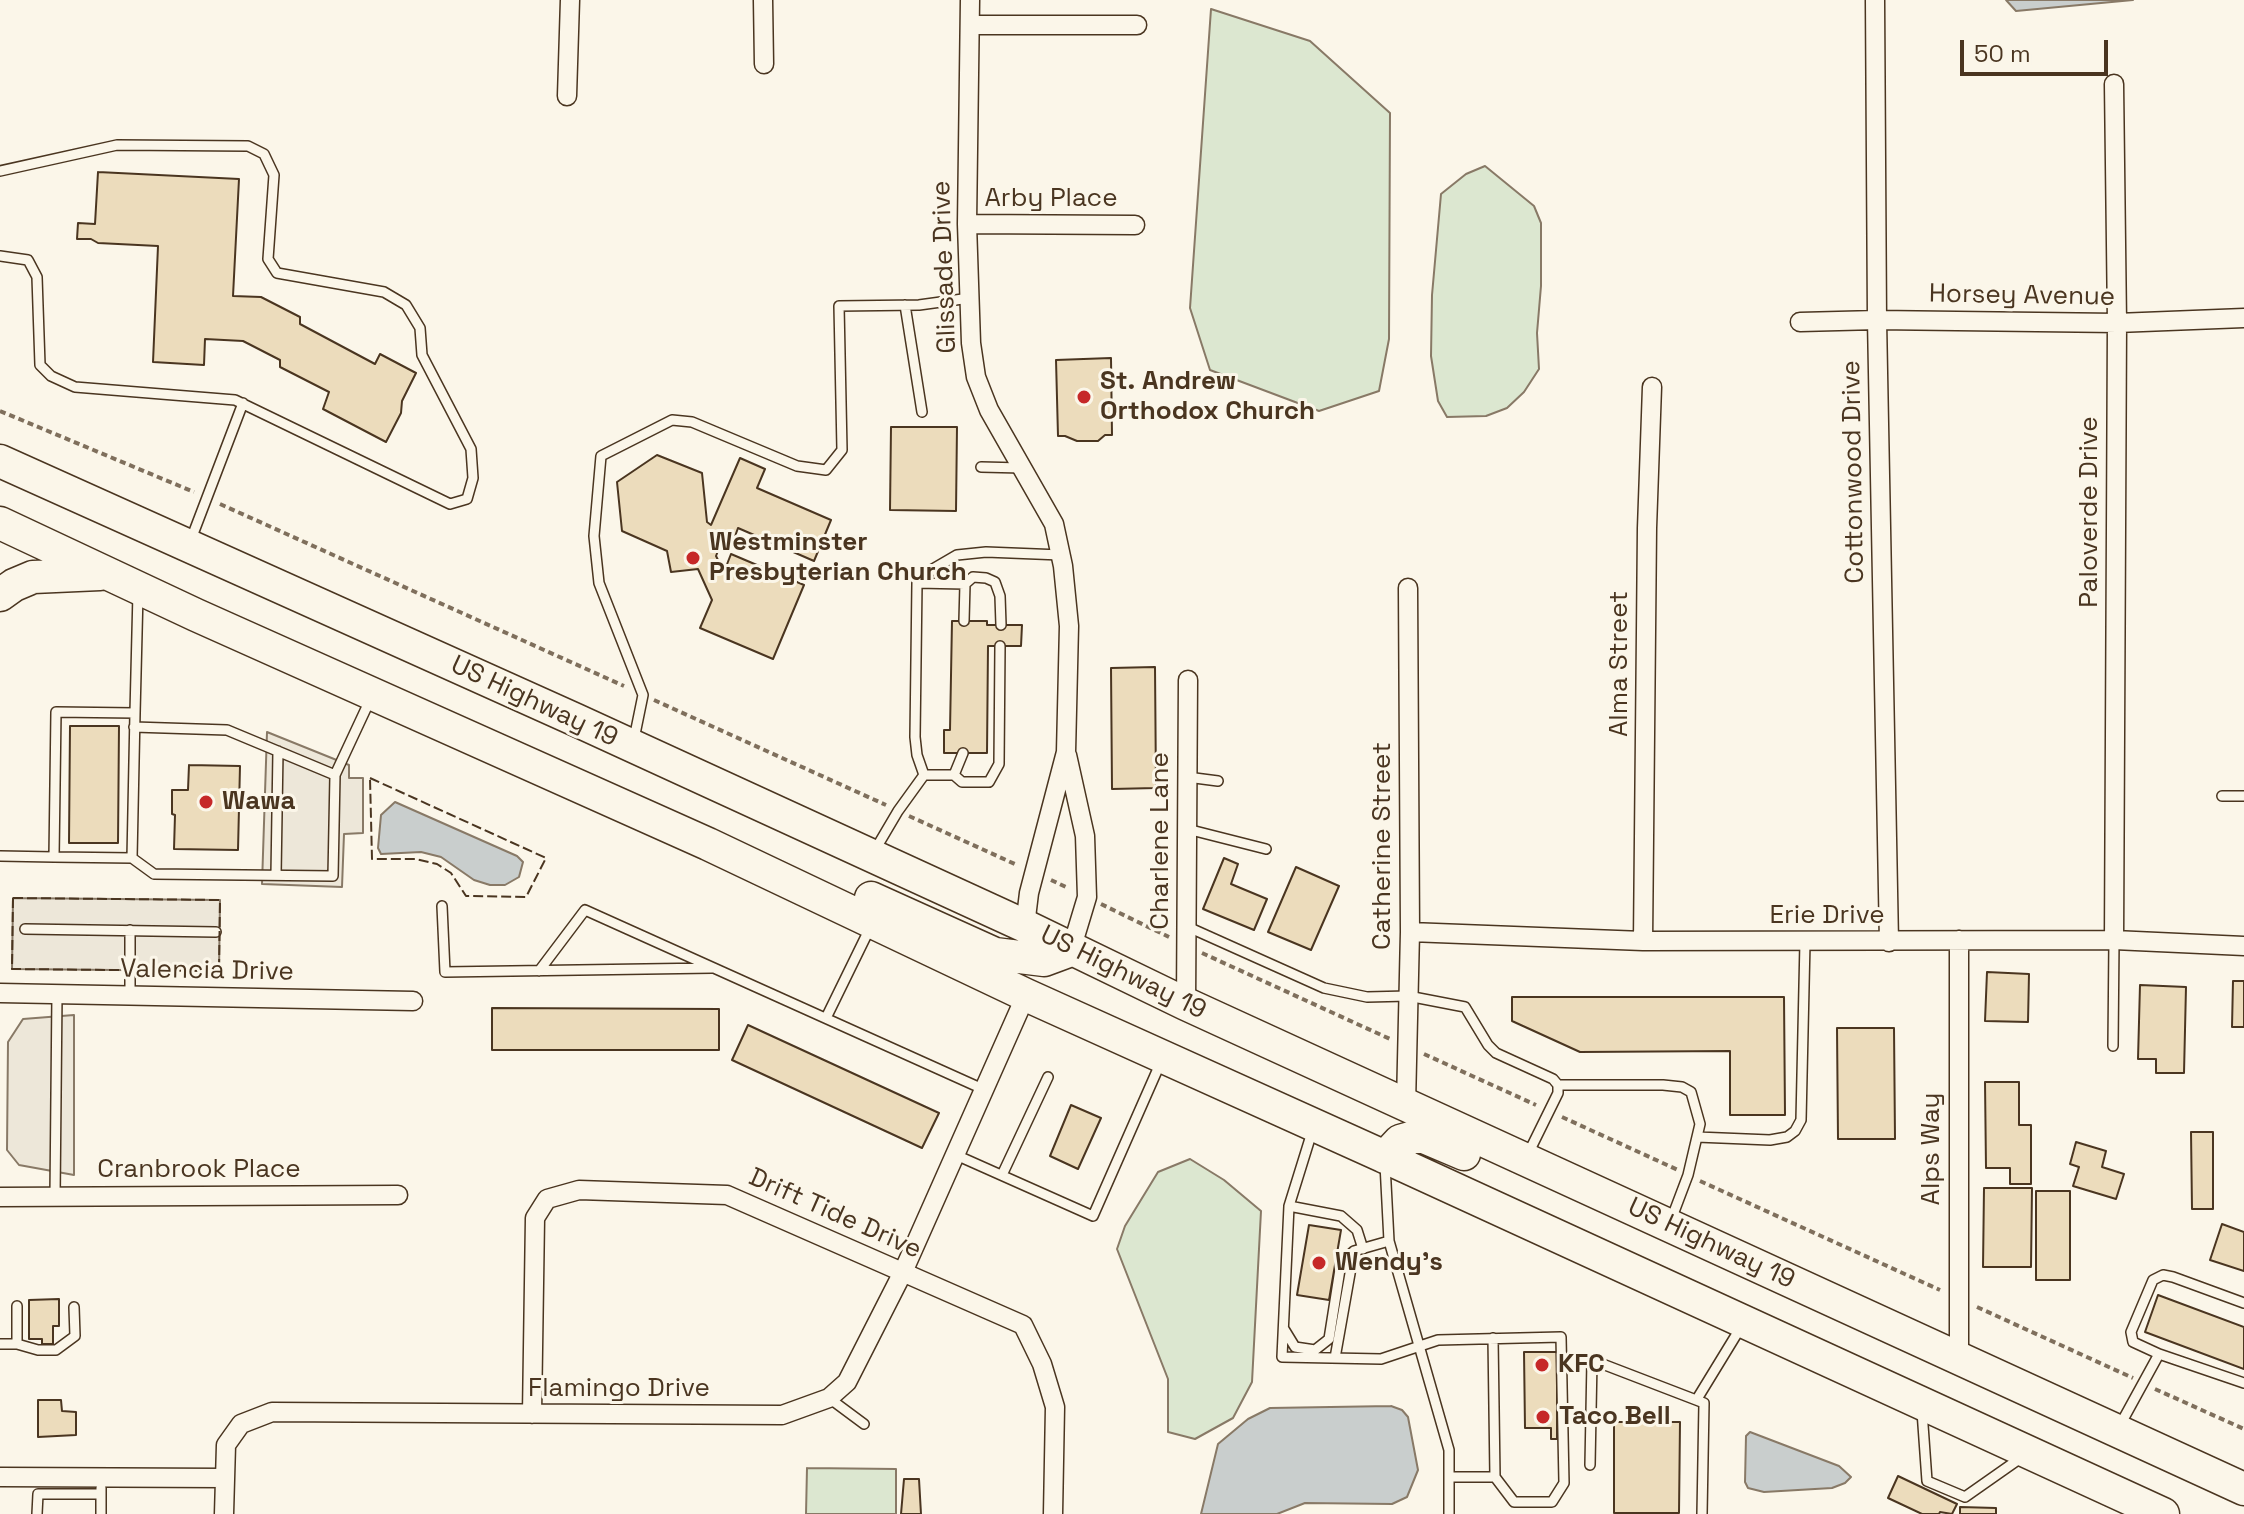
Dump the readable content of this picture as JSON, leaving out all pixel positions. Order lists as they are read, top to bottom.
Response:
{
  "streets": {
    "highway": ["US Highway 19"],
    "street": [
      "Arby Place",
      "Glissade Drive",
      "Horsey Avenue",
      "Cottonwood Drive",
      "Paloverde Drive",
      "Alma Street",
      "Charlene Lane",
      "Catherine Street",
      "Erie Drive",
      "Valencia Drive",
      "Alps Way",
      "Cranbrook Place",
      "Drift Tide Drive",
      "Flamingo Drive"
    ]
  },
  "crossings": [
    ["Arby Place", "Glissade Drive"],
    ["Glissade Drive", "US Highway 19"],
    ["Horsey Avenue", "Cottonwood Drive"],
    ["Horsey Avenue", "Paloverde Drive"],
    ["Cottonwood Drive", "Erie Drive"],
    ["Paloverde Drive", "Erie Drive"],
    ["Alma Street", "Erie Drive"],
    ["US Highway 19", "Charlene Lane"],
    ["US Highway 19", "Catherine Street"],
    ["US Highway 19", "Alps Way"],
    ["Catherine Street", "Erie Drive"],
    ["Erie Drive", "Alps Way"],
    ["Drift Tide Drive", "Flamingo Drive"]
  ],
  "places": [
    "St. Andrew Orthodox Church",
    "Westminster Presbyterian Church",
    "Wawa",
    "Wendy's",
    "KFC",
    "Taco Bell"
  ],
  "scale_bar": "50 m"
}
